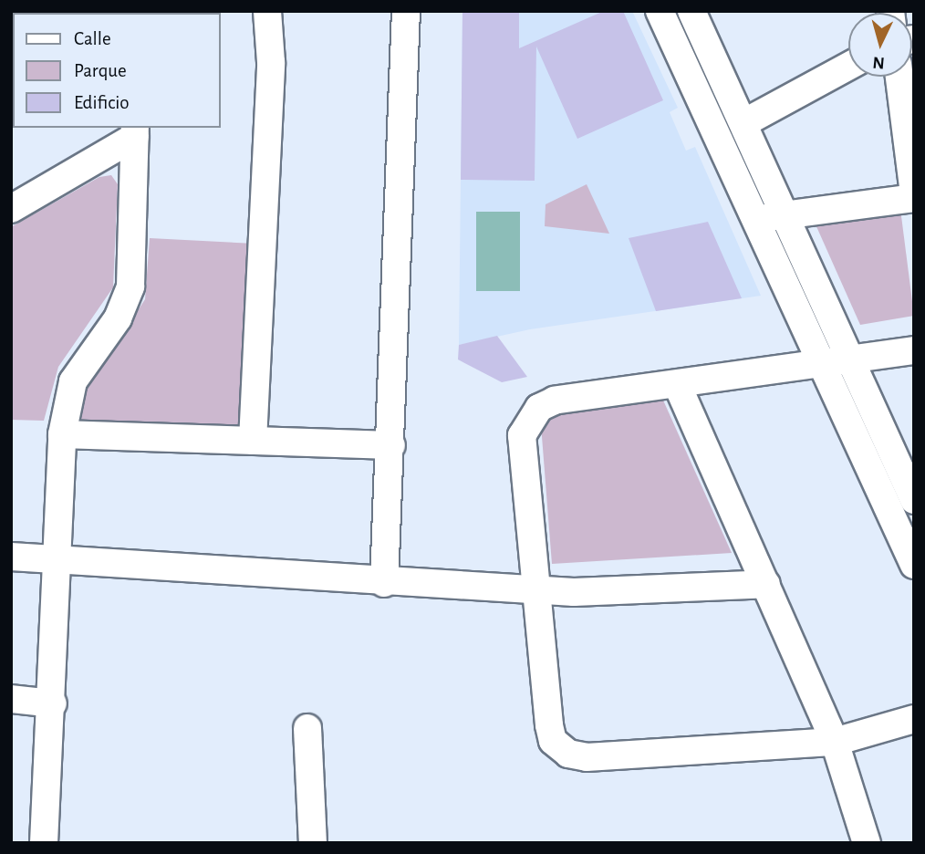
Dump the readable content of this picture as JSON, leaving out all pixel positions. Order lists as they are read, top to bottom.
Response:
{
  "legend": ["Calle", "Parque", "Edificio"],
  "north": "bottom"
}
